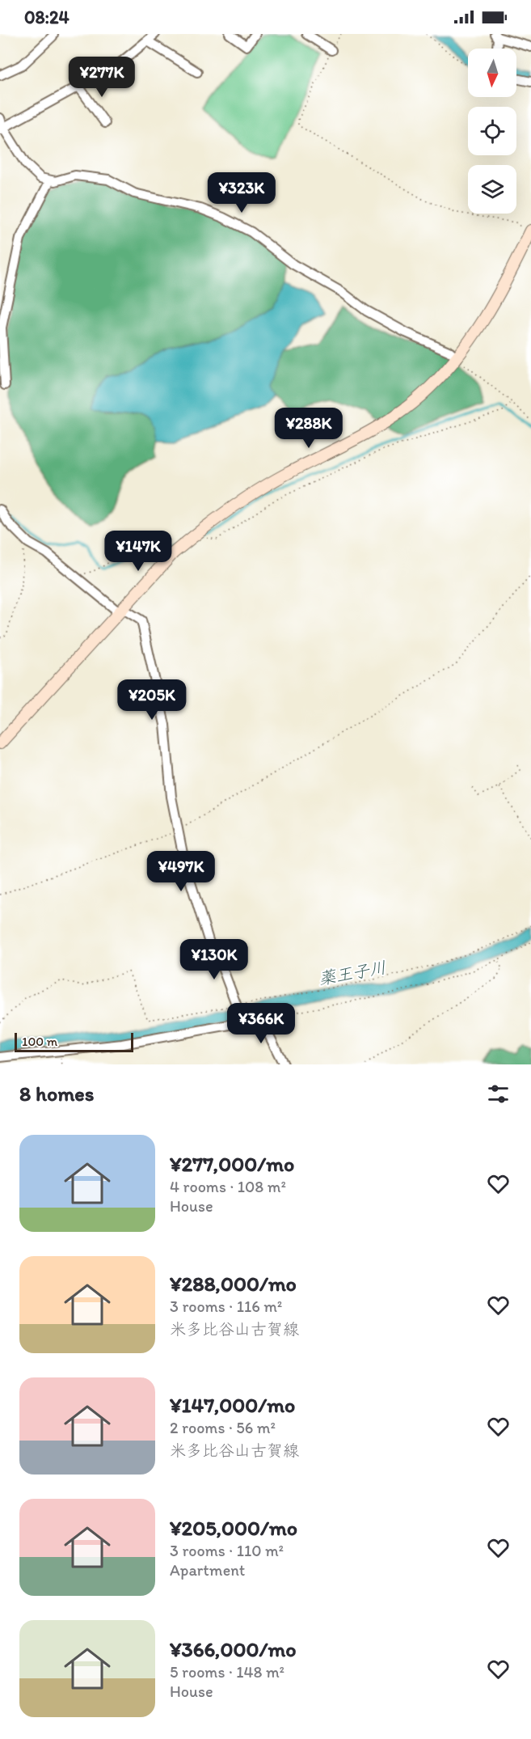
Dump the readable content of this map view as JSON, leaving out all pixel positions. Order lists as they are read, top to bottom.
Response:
{
  "water": ["薬王子川"],
  "scale_bar": "100 m",
  "north": "bottom",
  "page": {
    "status": "08:24",
    "price": [
      "¥277K",
      "¥323K",
      "¥288K",
      "¥147K",
      "¥205K",
      "¥497K",
      "¥130K",
      "¥366K"
    ],
    "scale": "100 m",
    "heading": "8 homes",
    "list": [
      {
        "name": "¥277,000/mo",
        "note": "4 rooms · 108 m² · House"
      },
      {
        "name": "¥288,000/mo",
        "note": "3 rooms · 116 m² · 米多比谷山古賀線"
      },
      {
        "name": "¥147,000/mo",
        "note": "2 rooms · 56 m² · 米多比谷山古賀線"
      },
      {
        "name": "¥205,000/mo",
        "note": "3 rooms · 110 m² · Apartment"
      },
      {
        "name": "¥366,000/mo",
        "note": "5 rooms · 148 m² · House"
      }
    ]
  }
}
